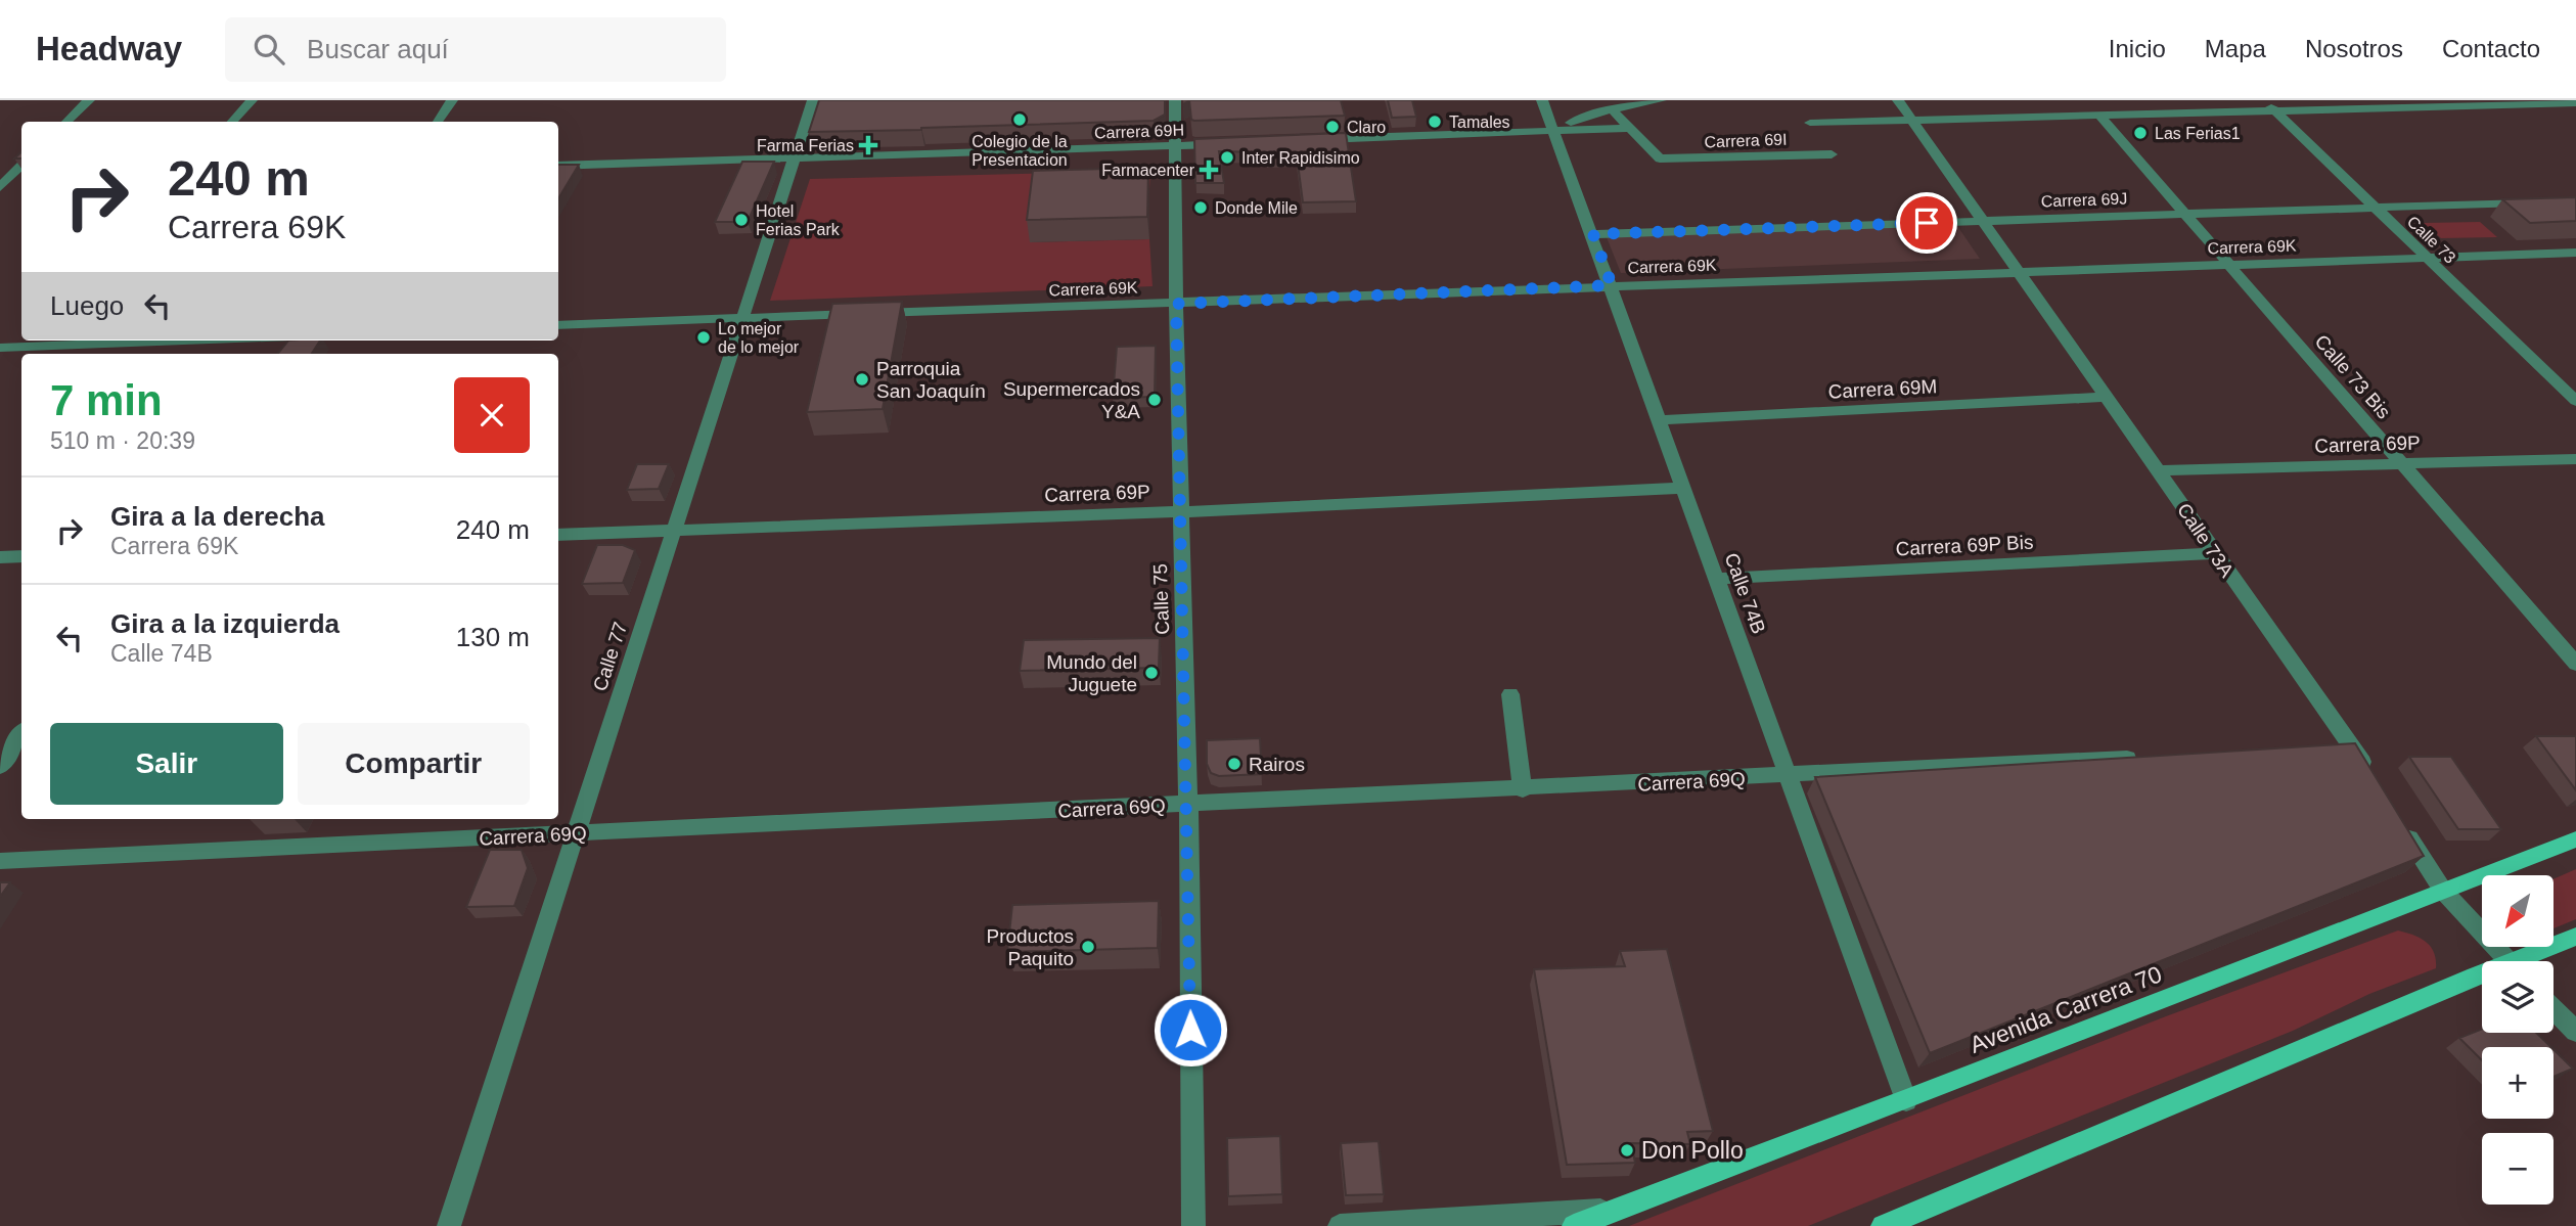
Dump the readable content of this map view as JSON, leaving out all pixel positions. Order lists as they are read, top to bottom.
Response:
{
  "streets": {
    "main road": ["Avenida Carrera 70"],
    "street": [
      "Carrera 69H",
      "Carrera 69I",
      "Carrera 69J",
      "Calle 73",
      "Carrera 69K",
      "Calle 73 Bis",
      "Carrera 69M",
      "Carrera 69P",
      "Calle 73A",
      "Carrera 69P Bis",
      "Calle 74B",
      "Calle 75",
      "Calle 77",
      "Carrera 69Q"
    ]
  },
  "crossings": [
    ["Carrera 69H", "Calle 75"],
    ["Carrera 69H", "Calle 77"],
    ["Carrera 69I", "Calle 73A"],
    ["Carrera 69J", "Calle 73"],
    ["Carrera 69J", "Calle 73 Bis"],
    ["Carrera 69J", "Calle 73A"],
    ["Carrera 69J", "Calle 74B"],
    ["Calle 73", "Carrera 69K"],
    ["Carrera 69K", "Calle 73 Bis"],
    ["Carrera 69K", "Calle 73A"],
    ["Carrera 69K", "Calle 74B"],
    ["Carrera 69K", "Calle 75"],
    ["Carrera 69K", "Calle 77"],
    ["Calle 73 Bis", "Carrera 69P"],
    ["Carrera 69M", "Calle 73A"],
    ["Carrera 69M", "Calle 74B"],
    ["Carrera 69P", "Calle 73A"],
    ["Carrera 69P", "Calle 74B"],
    ["Carrera 69P", "Calle 75"],
    ["Carrera 69P", "Calle 77"],
    ["Calle 73A", "Carrera 69P Bis"],
    ["Carrera 69P Bis", "Calle 74B"],
    ["Calle 74B", "Carrera 69Q"],
    ["Calle 74B", "Avenida Carrera 70"],
    ["Calle 75", "Carrera 69Q"],
    ["Calle 77", "Carrera 69Q"]
  ],
  "places": {
    "other": [
      "Colegio de la Presentacion",
      "Tamales",
      "Claro",
      "Las Ferias1",
      "Inter Rapidisimo",
      "Donde Mile",
      "Hotel Ferias Park",
      "Lo mejor de lo mejor",
      "Parroquia San Joaquín",
      "Supermercados Y&A",
      "Mundo del Juguete",
      "Rairos",
      "Productos Paquito",
      "Don Pollo"
    ],
    "health": ["Farma Ferias", "Farmacenter"]
  },
  "north": "bottom left",
  "page": {
    "header": "Headway",
    "search": "Buscar aquí",
    "nav": [
      "Inicio",
      "Mapa",
      "Nosotros",
      "Contacto"
    ],
    "turn": ["240 m", "Carrera 69K"],
    "then": "Luego",
    "heading": ["7 min", "510 m · 20:39"],
    "list": [
      {
        "name": "Gira a la derecha",
        "note": "Carrera 69K",
        "value": "240 m"
      },
      {
        "name": "Gira a la izquierda",
        "note": "Calle 74B",
        "value": "130 m"
      }
    ],
    "buttons": ["Salir", "Compartir"],
    "map_buttons": ["+", "−"]
  }
}
